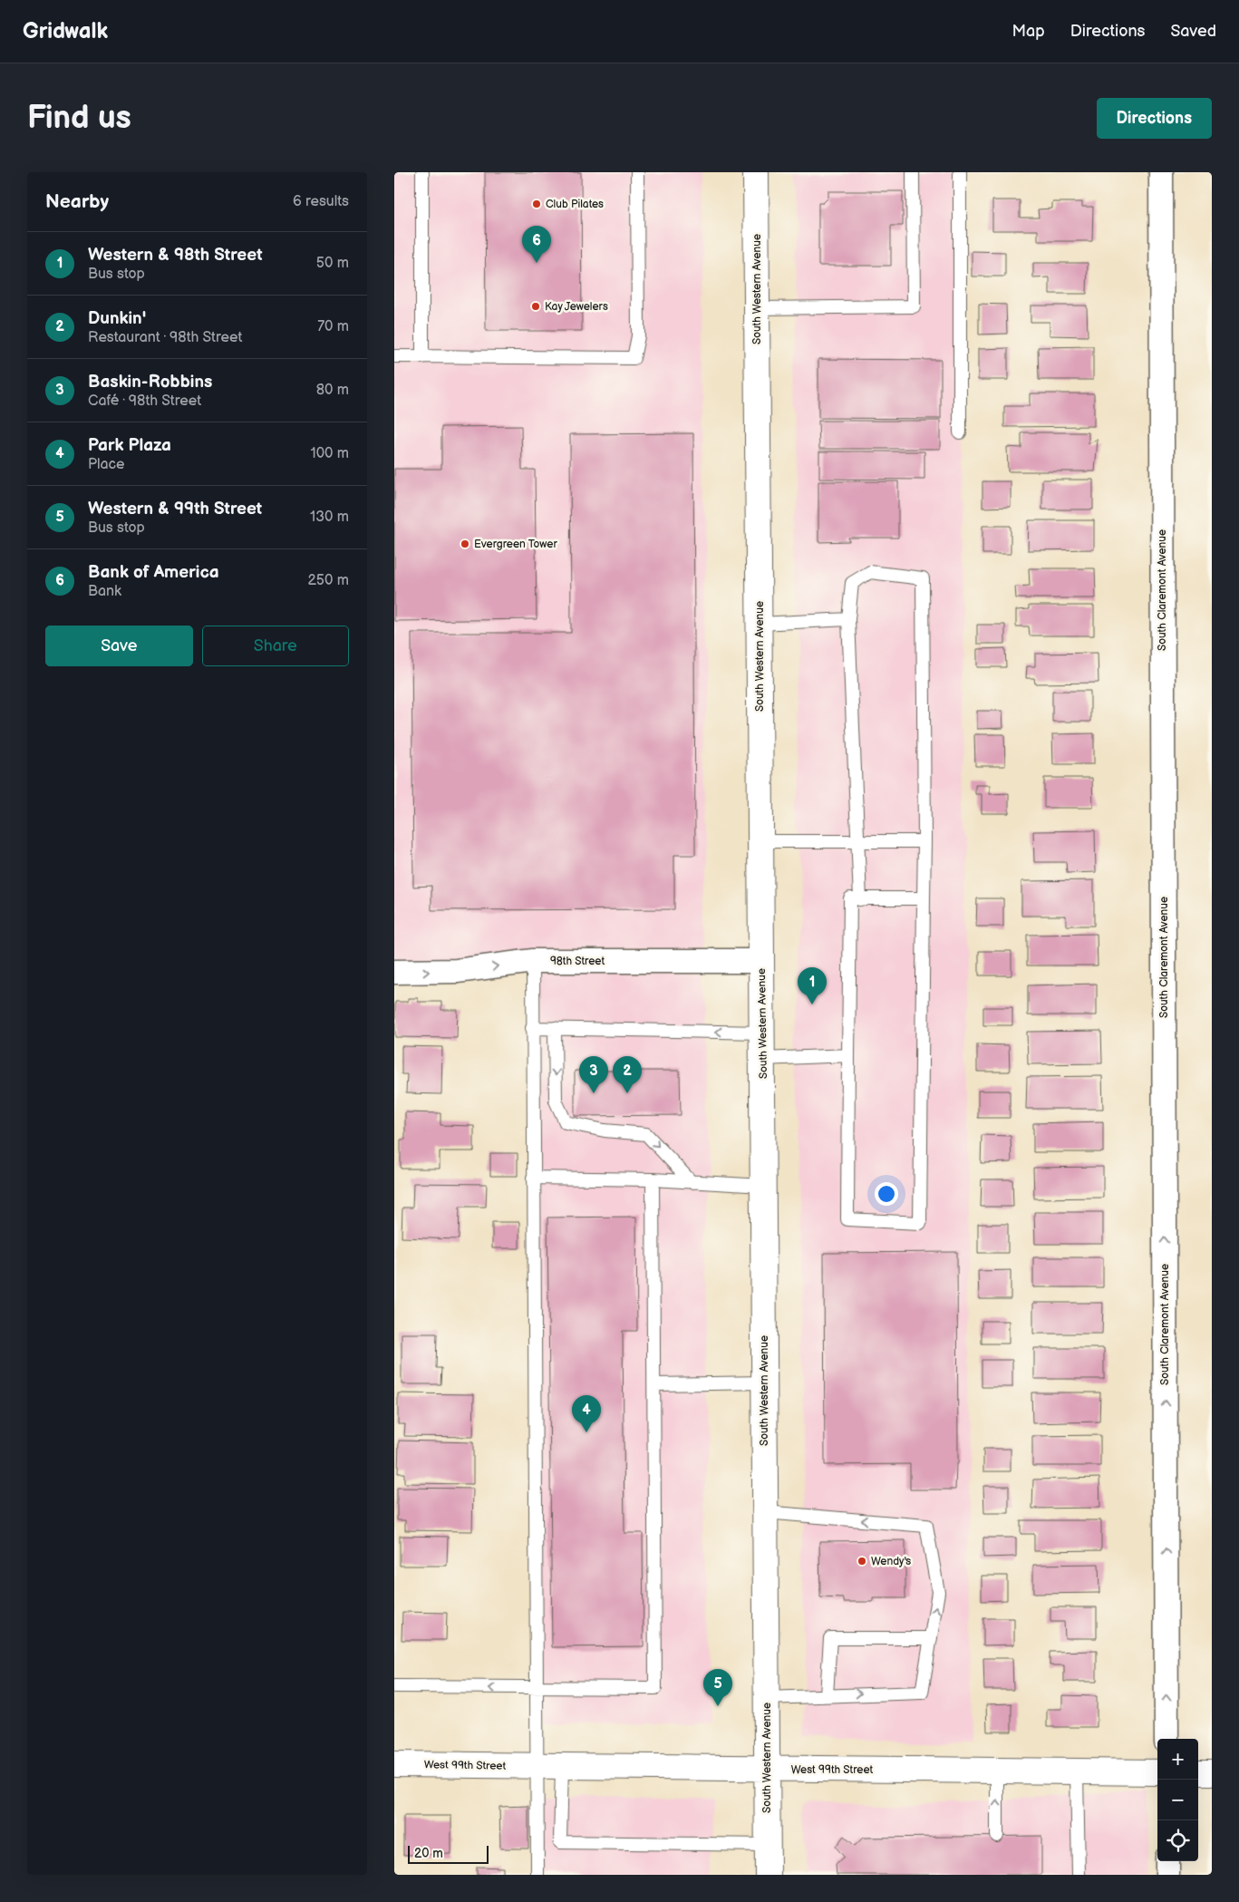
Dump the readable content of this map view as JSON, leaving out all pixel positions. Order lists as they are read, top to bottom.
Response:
{
  "streets": {
    "main road": ["South Western Avenue", "West 99th Street"],
    "street": ["South Claremont Avenue", "98th Street"]
  },
  "crossings": [
    ["South Western Avenue", "98th Street"],
    ["South Western Avenue", "West 99th Street"]
  ],
  "one_way": ["South Claremont Avenue", "98th Street"],
  "places": [
    "Club Pilates",
    "Kay Jewelers",
    "Evergreen Tower",
    "Wendy's"
  ],
  "scale_bar": "20 m",
  "page": {
    "header": "Gridwalk",
    "nav": ["Map", "Directions", "Saved"],
    "buttons": [
      "Directions",
      ["Save", "Share"]
    ],
    "title": "Find us",
    "heading": ["Nearby", "6 results"],
    "pins": [
      "6",
      "1",
      "2",
      "3",
      "4",
      "5"
    ],
    "list": [
      {
        "mark": "1",
        "name": "Western & 98th Street",
        "note": "Bus stop",
        "value": "50 m"
      },
      {
        "mark": "2",
        "name": "Dunkin'",
        "note": "Restaurant · 98th Street",
        "value": "70 m"
      },
      {
        "mark": "3",
        "name": "Baskin-Robbins",
        "note": "Café · 98th Street",
        "value": "80 m"
      },
      {
        "mark": "4",
        "name": "Park Plaza",
        "note": "Place",
        "value": "100 m"
      },
      {
        "mark": "5",
        "name": "Western & 99th Street",
        "note": "Bus stop",
        "value": "130 m"
      },
      {
        "mark": "6",
        "name": "Bank of America",
        "note": "Bank",
        "value": "250 m"
      }
    ],
    "map_buttons": ["+", "−"],
    "scale": "20 m"
  }
}
